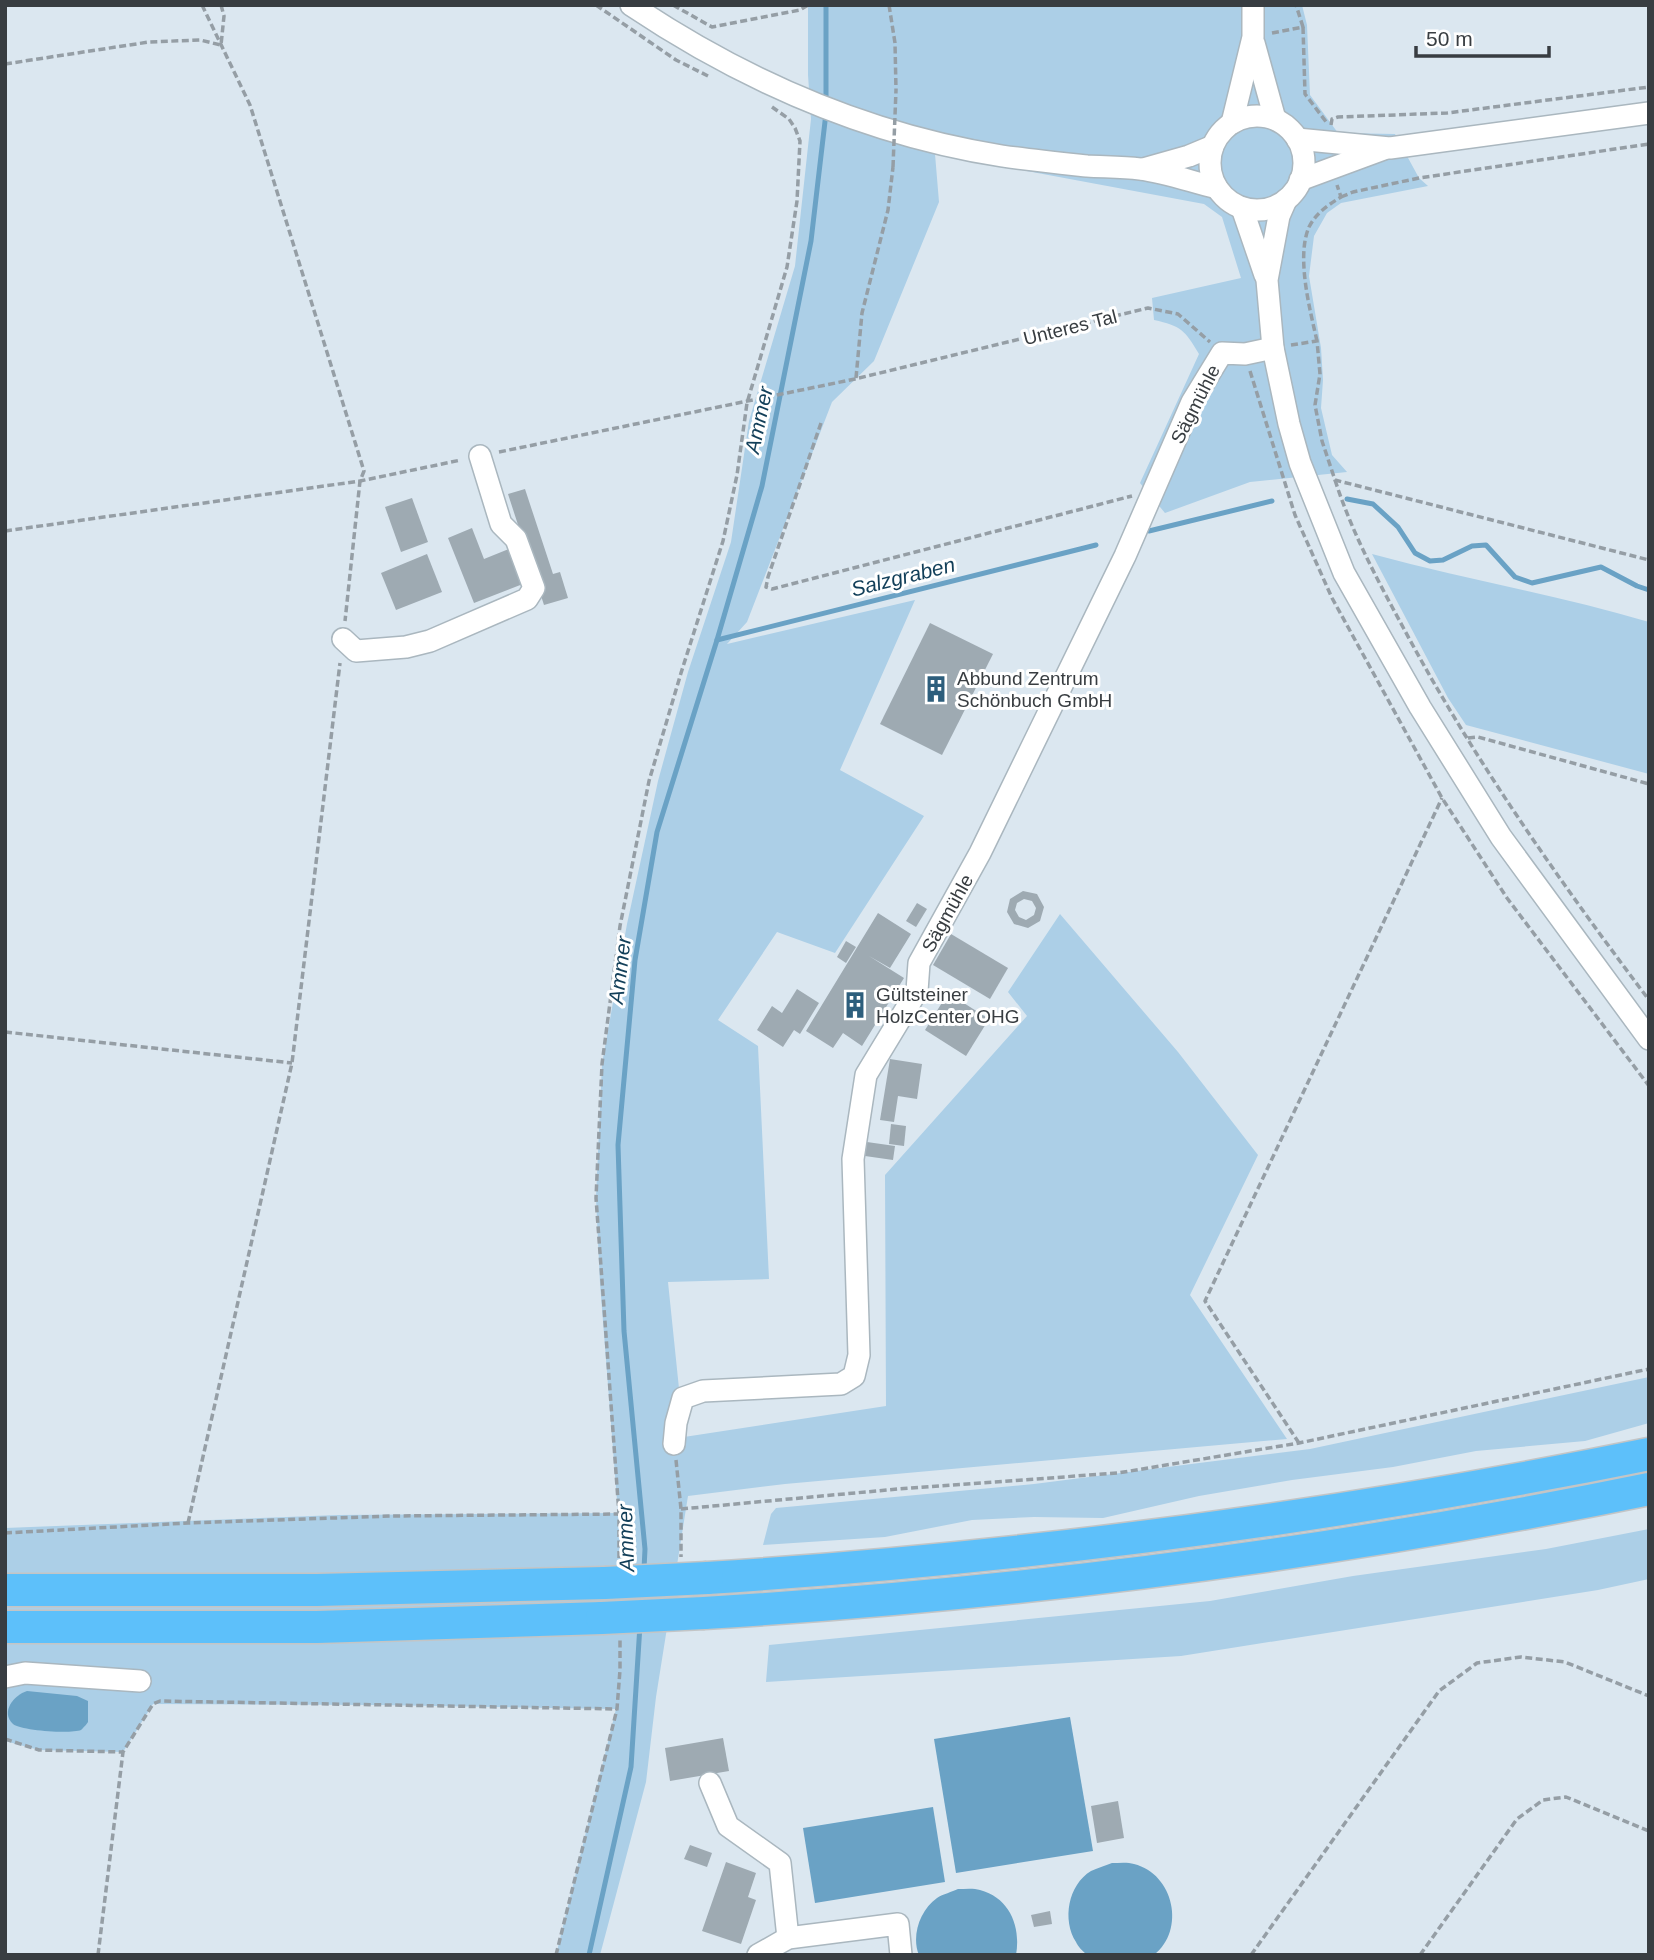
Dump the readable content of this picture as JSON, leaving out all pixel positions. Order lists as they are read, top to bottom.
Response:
{
  "streets": {
    "street": ["Sägmühle"],
    "path": ["Unteres Tal"]
  },
  "crossings": [
    ["Unteres Tal", "Sägmühle"]
  ],
  "water": ["Ammer", "Salzgraben"],
  "places": {
    "building": ["Abbund Zentrum Schönbuch GmbH", "Gültsteiner HolzCenter OHG"]
  },
  "scale_bar": "50 m"
}
